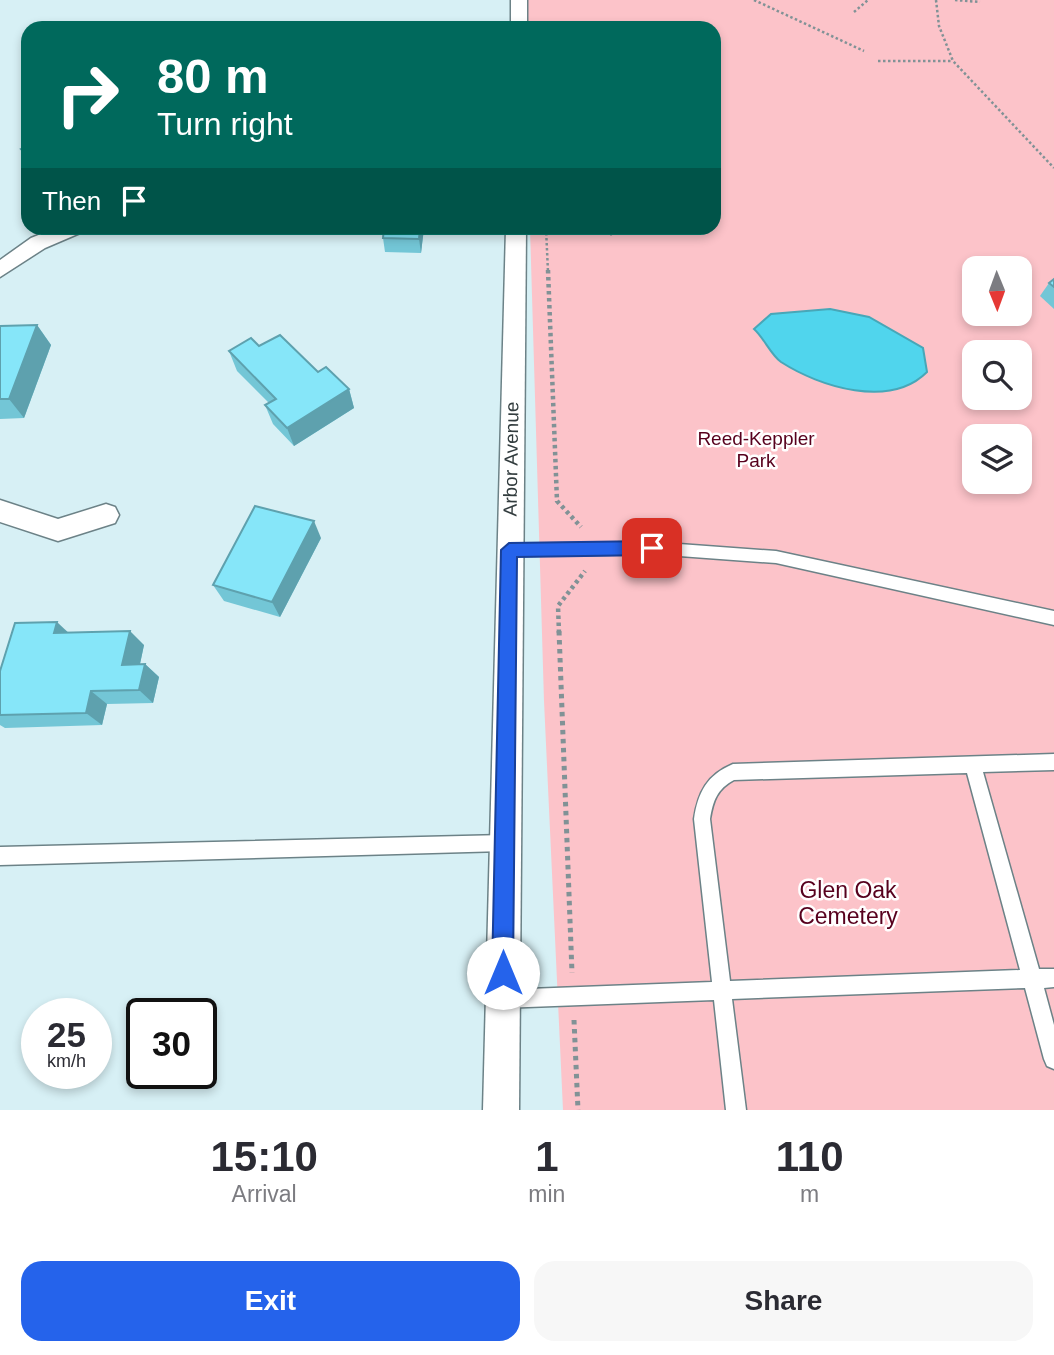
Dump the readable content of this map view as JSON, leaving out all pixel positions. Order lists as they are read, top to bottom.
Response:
{
  "streets": {
    "street": ["Arbor Avenue"]
  },
  "parks": ["Reed-Keppler Park", "Glen Oak Cemetery"],
  "north": "bottom",
  "page": {
    "turn": ["80 m", "Turn right"],
    "then": "Then",
    "speed": "25 km/h",
    "limit": "30",
    "eta": [
      "15:10",
      "Arrival",
      "1",
      "min",
      "110",
      "m"
    ],
    "buttons": ["Exit", "Share"]
  }
}
